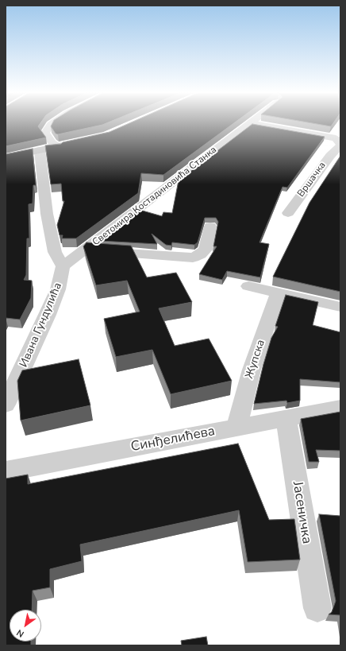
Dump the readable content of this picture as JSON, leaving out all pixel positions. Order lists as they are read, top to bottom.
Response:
{
  "streets": {
    "street": [
      "Вршачка",
      "Светомира Костадиновића Станка",
      "Ивана Гундулића",
      "Жупска",
      "Синђелићева",
      "Јасеничка"
    ]
  },
  "crossings": [
    ["Светомира Костадиновића Станка", "Ивана Гундулића"],
    ["Жупска", "Синђелићева"],
    ["Синђелићева", "Јасеничка"]
  ],
  "north": "bottom left"
}
